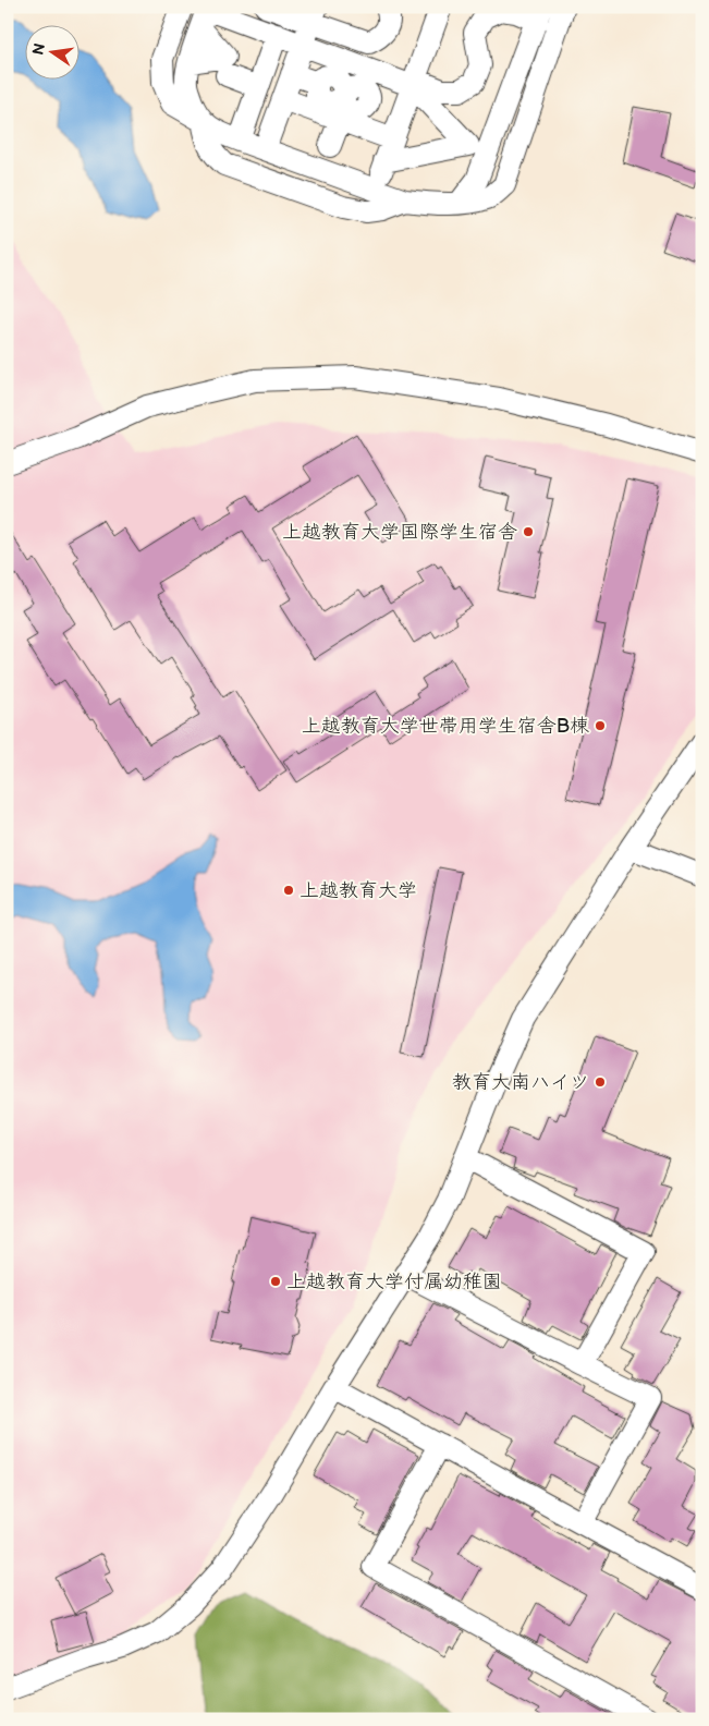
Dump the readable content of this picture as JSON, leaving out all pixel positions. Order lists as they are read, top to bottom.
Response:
{
  "places": [
    "上越教育大学国際学生宿舎",
    "上越教育大学世帯用学生宿舎B棟",
    "上越教育大学",
    "教育大南ハイツ",
    "上越教育大学付属幼稚園"
  ],
  "north": "left"
}
